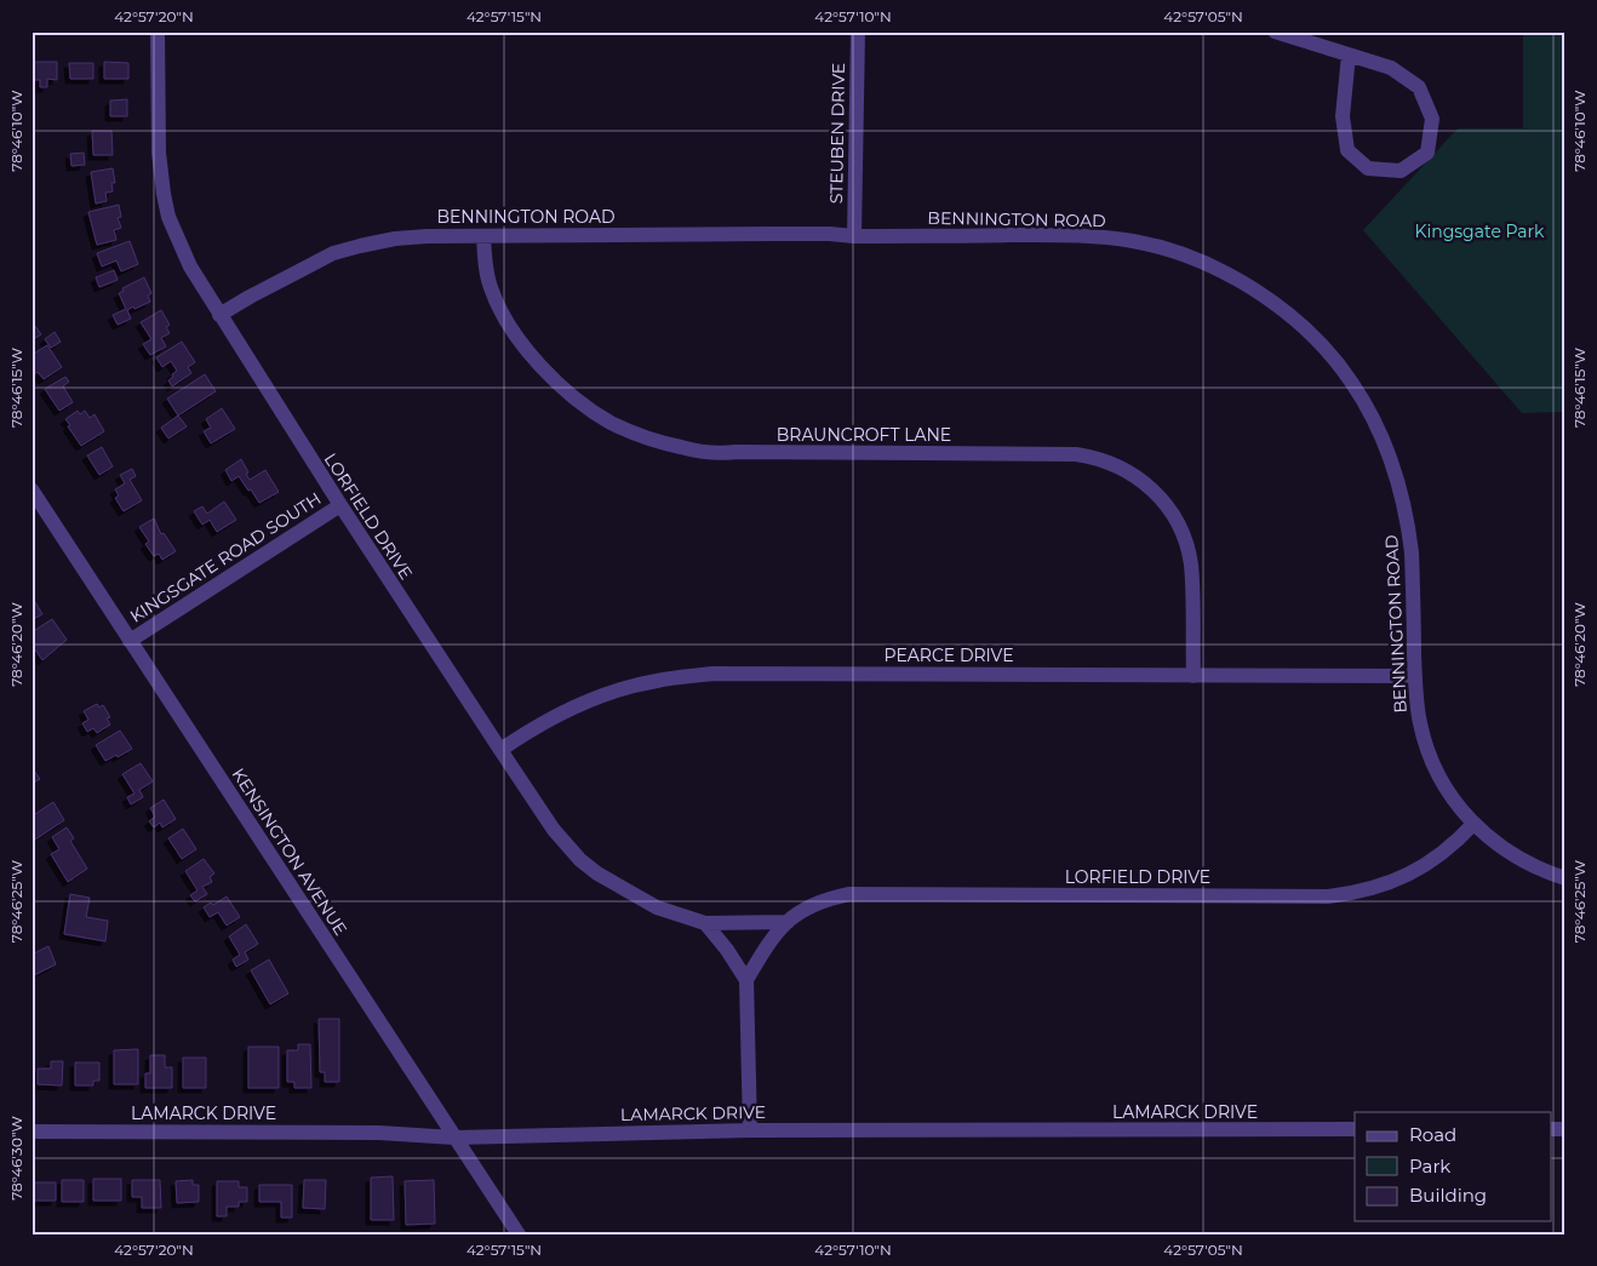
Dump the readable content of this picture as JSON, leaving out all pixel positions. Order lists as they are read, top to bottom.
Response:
{
  "streets": {
    "street": [
      "STEUBEN DRIVE",
      "BENNINGTON ROAD",
      "BRAUNCROFT LANE",
      "LORFIELD DRIVE",
      "KINGSGATE ROAD SOUTH",
      "PEARCE DRIVE",
      "KENSINGTON AVENUE",
      "LAMARCK DRIVE"
    ]
  },
  "crossings": [
    ["STEUBEN DRIVE", "BENNINGTON ROAD"],
    ["BENNINGTON ROAD", "BRAUNCROFT LANE"],
    ["BENNINGTON ROAD", "LORFIELD DRIVE"],
    ["BENNINGTON ROAD", "PEARCE DRIVE"],
    ["BRAUNCROFT LANE", "PEARCE DRIVE"],
    ["LORFIELD DRIVE", "KINGSGATE ROAD SOUTH"],
    ["LORFIELD DRIVE", "PEARCE DRIVE"],
    ["KINGSGATE ROAD SOUTH", "KENSINGTON AVENUE"],
    ["KENSINGTON AVENUE", "LAMARCK DRIVE"]
  ],
  "parks": ["Kingsgate Park"],
  "legend": ["Road", "Park", "Building"],
  "coordinates": [
    "42°57'20\"N",
    "42°57'15\"N",
    "42°57'10\"N",
    "42°57'05\"N",
    "78°46'10\"W",
    "78°46'15\"W",
    "78°46'20\"W",
    "78°46'25\"W",
    "78°46'30\"W"
  ]
}
